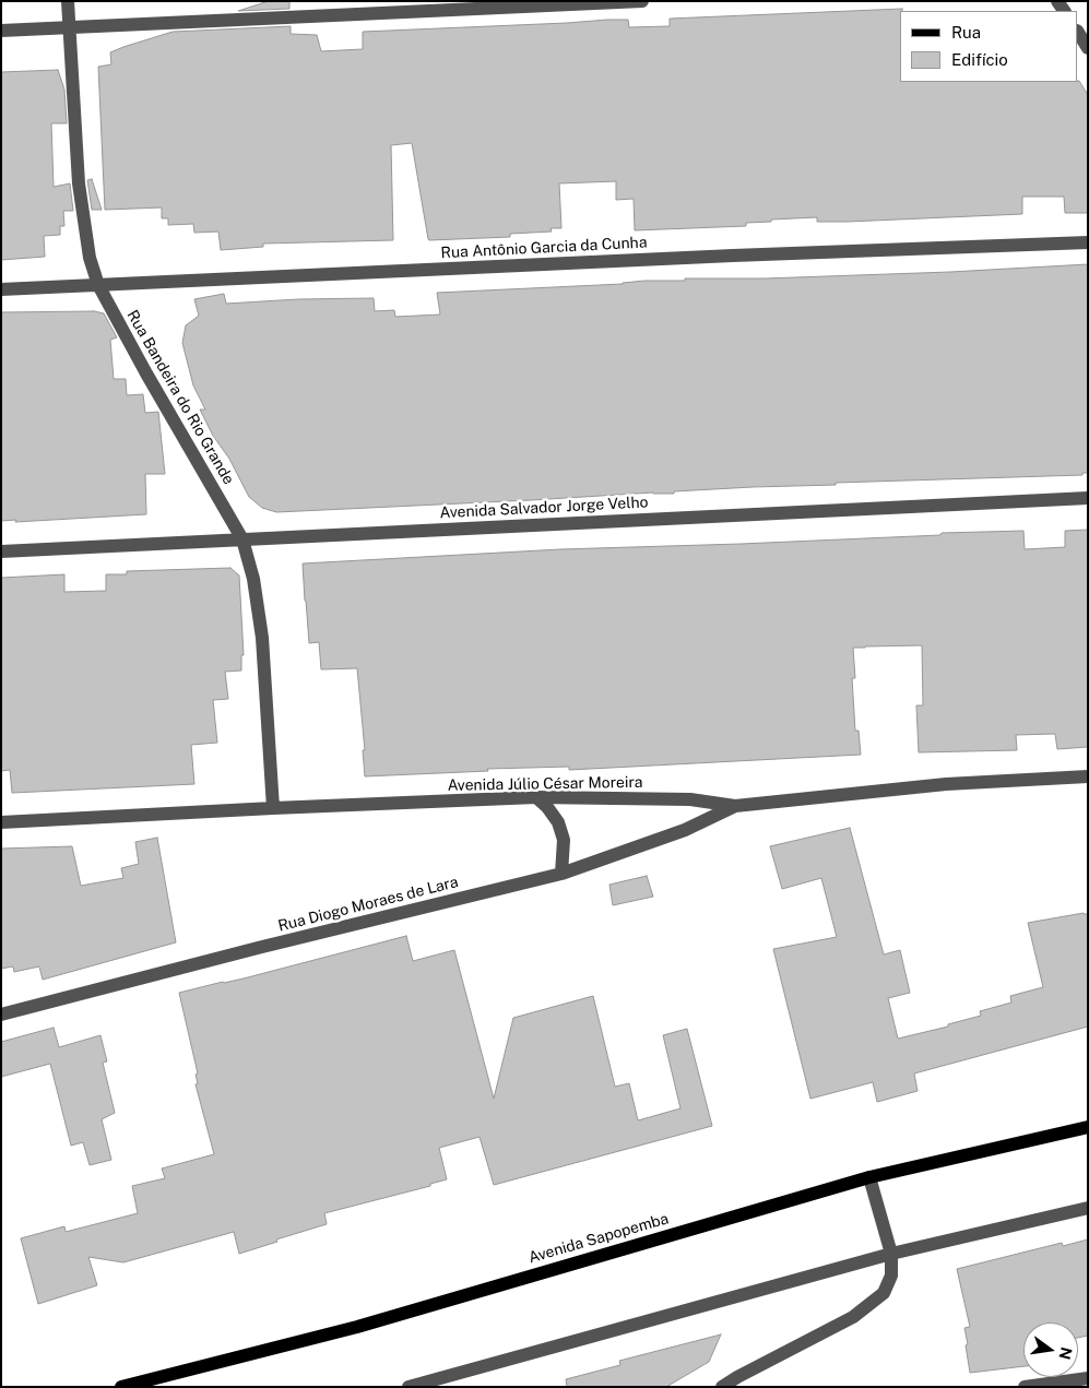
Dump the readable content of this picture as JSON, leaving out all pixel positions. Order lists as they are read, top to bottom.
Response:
{
  "streets": {
    "main road": ["Avenida Sapopemba"],
    "street": [
      "Rua Antônio Garcia da Cunha",
      "Rua Bandeira do Rio Grande",
      "Avenida Salvador Jorge Velho",
      "Avenida Júlio César Moreira",
      "Rua Diogo Moraes de Lara"
    ]
  },
  "crossings": [
    ["Rua Antônio Garcia da Cunha", "Rua Bandeira do Rio Grande"],
    ["Rua Bandeira do Rio Grande", "Avenida Salvador Jorge Velho"],
    ["Rua Bandeira do Rio Grande", "Avenida Júlio César Moreira"],
    ["Avenida Júlio César Moreira", "Rua Diogo Moraes de Lara"]
  ],
  "legend": ["Rua", "Edifício"],
  "north": "right"
}
